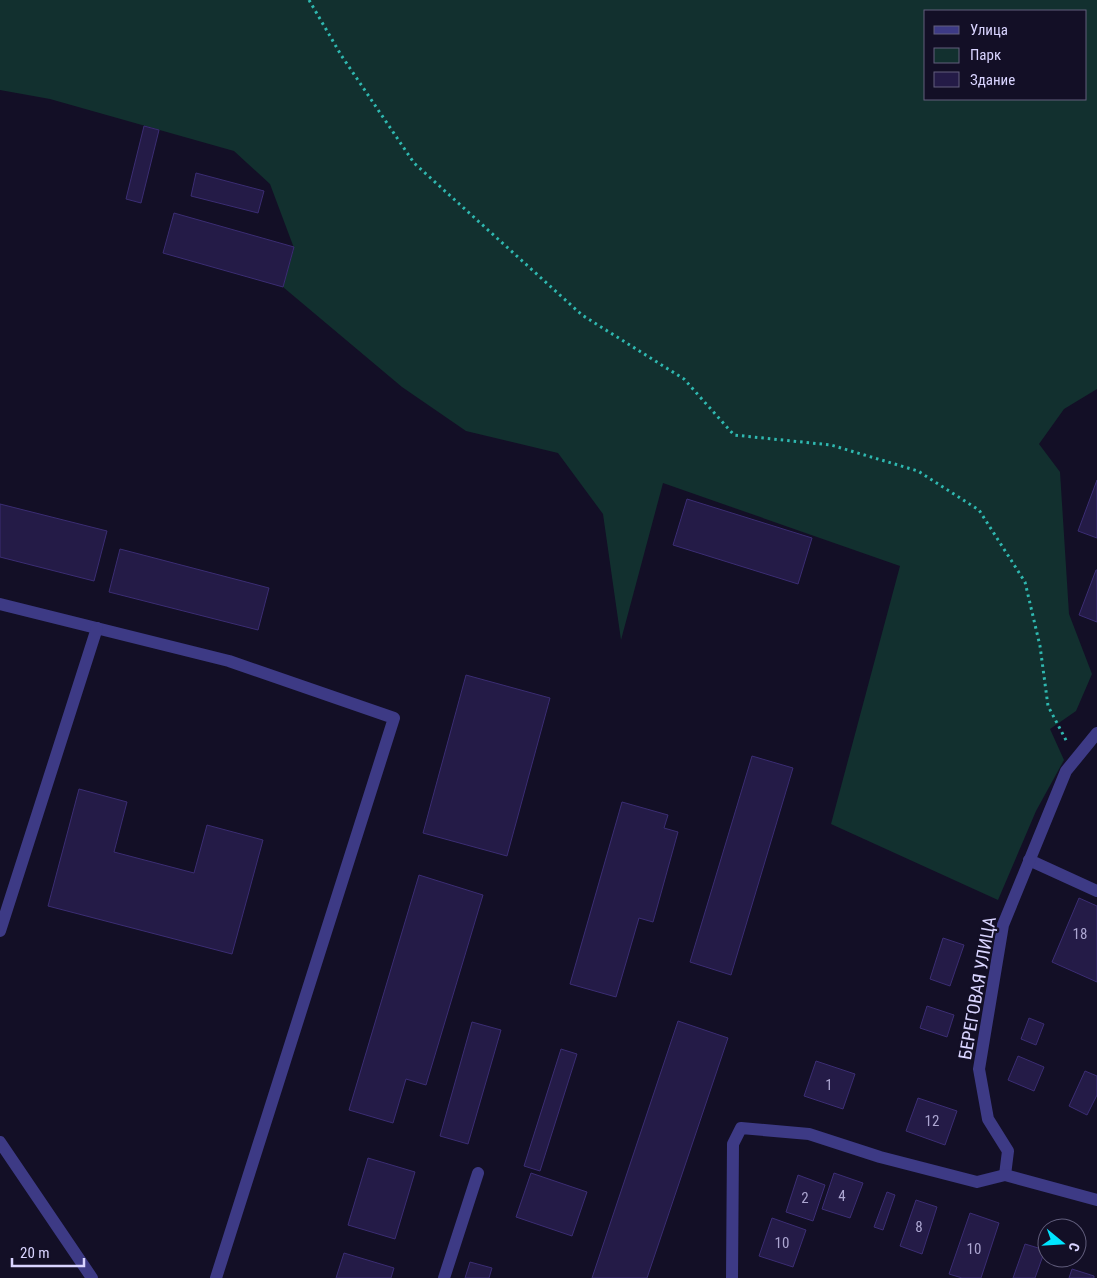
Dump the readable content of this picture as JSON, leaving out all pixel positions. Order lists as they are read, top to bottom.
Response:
{
  "streets": {
    "street": ["БЕРЕГОВАЯ УЛИЦА"]
  },
  "house_numbers": [
    "18",
    "1",
    "12",
    "4",
    "2",
    "8",
    "10",
    "10"
  ],
  "legend": ["Улица", "Парк", "Здание"],
  "scale_bar": "20 m",
  "north": "right"
}
